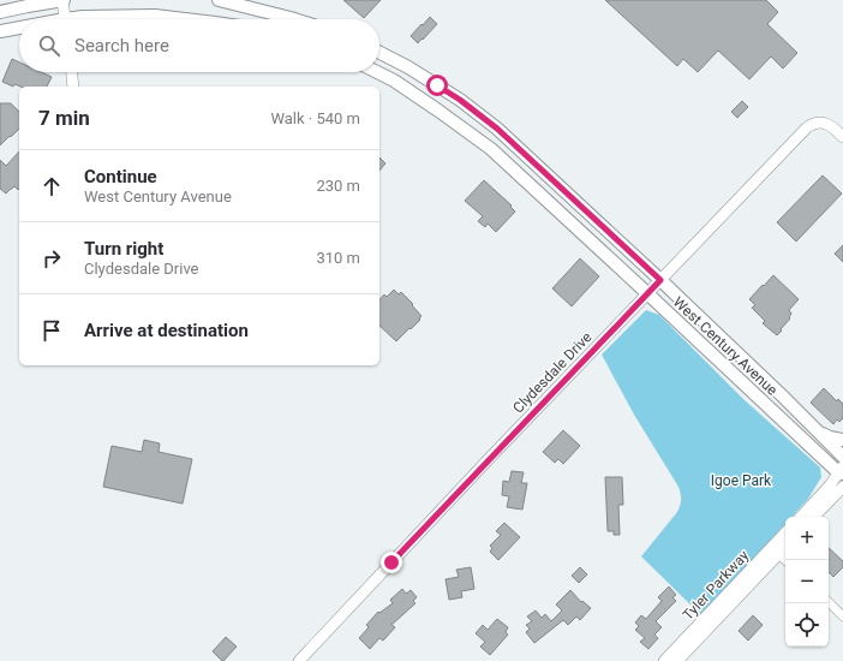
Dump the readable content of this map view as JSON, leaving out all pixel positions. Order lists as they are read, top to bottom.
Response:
{
  "streets": {
    "main road": ["West Century Avenue"],
    "street": ["Clydesdale Drive", "Tyler Parkway"]
  },
  "crossings": [
    ["West Century Avenue", "Clydesdale Drive"]
  ],
  "parks": ["Igoe Park"],
  "page": {
    "search": "Search here",
    "heading": ["7 min", "Walk · 540 m"],
    "list": [
      ["Continue", "West Century Avenue", "230 m"],
      ["Turn right", "Clydesdale Drive", "310 m"],
      "Arrive at destination"
    ],
    "map_buttons": ["+", "−"]
  }
}
